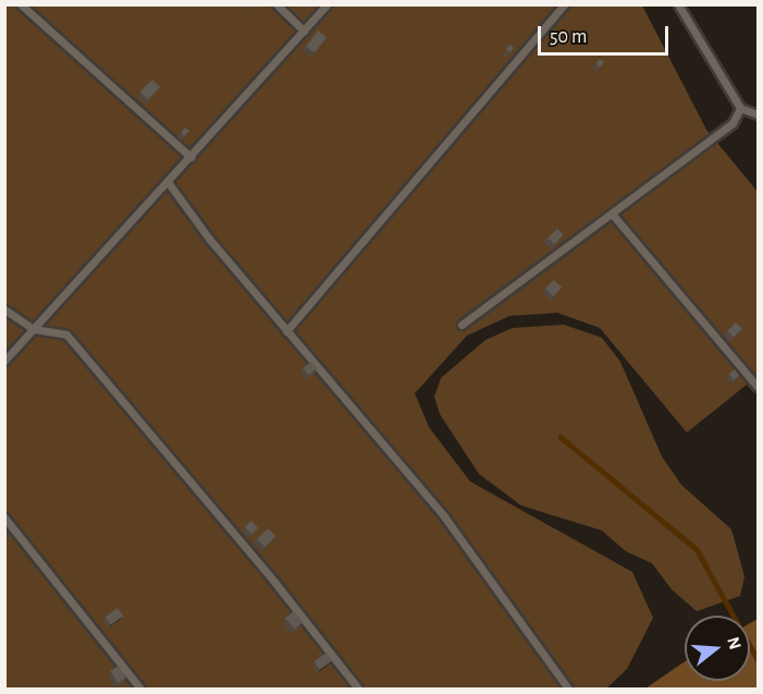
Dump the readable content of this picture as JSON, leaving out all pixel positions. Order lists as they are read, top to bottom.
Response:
{
  "scale_bar": "50 m",
  "north": "right"
}
